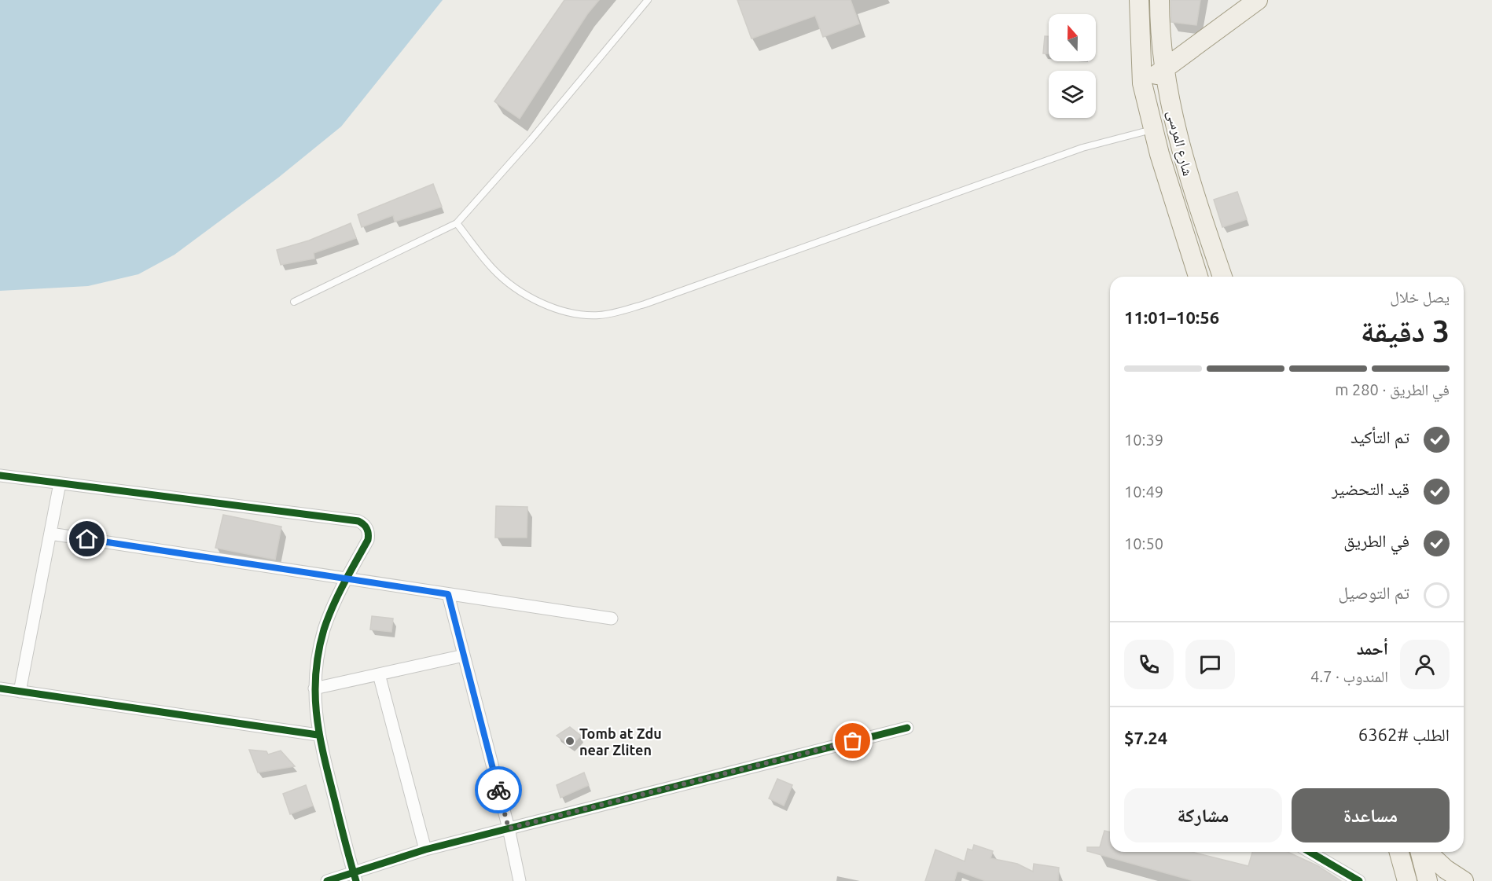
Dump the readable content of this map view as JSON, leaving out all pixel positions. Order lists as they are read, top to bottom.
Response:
{
  "streets": {
    "main road": ["شارع المرسى"]
  },
  "places": ["Tomb at Zdu near Zliten"],
  "north": "top",
  "page": {
    "heading": ["3 دقيقة", "يصل خلال", "10:56–11:01"],
    "panel": [
      "أحمد",
      "المندوب · 4.7",
      "الطلب #6362",
      "$7.24"
    ],
    "bar": "في الطريق · 280 m",
    "list": [
      ["تم التأكيد", "10:39"],
      ["قيد التحضير", "10:49"],
      ["في الطريق", "10:50"],
      "تم التوصيل"
    ],
    "buttons": ["مساعدة", "مشاركة"]
  }
}
